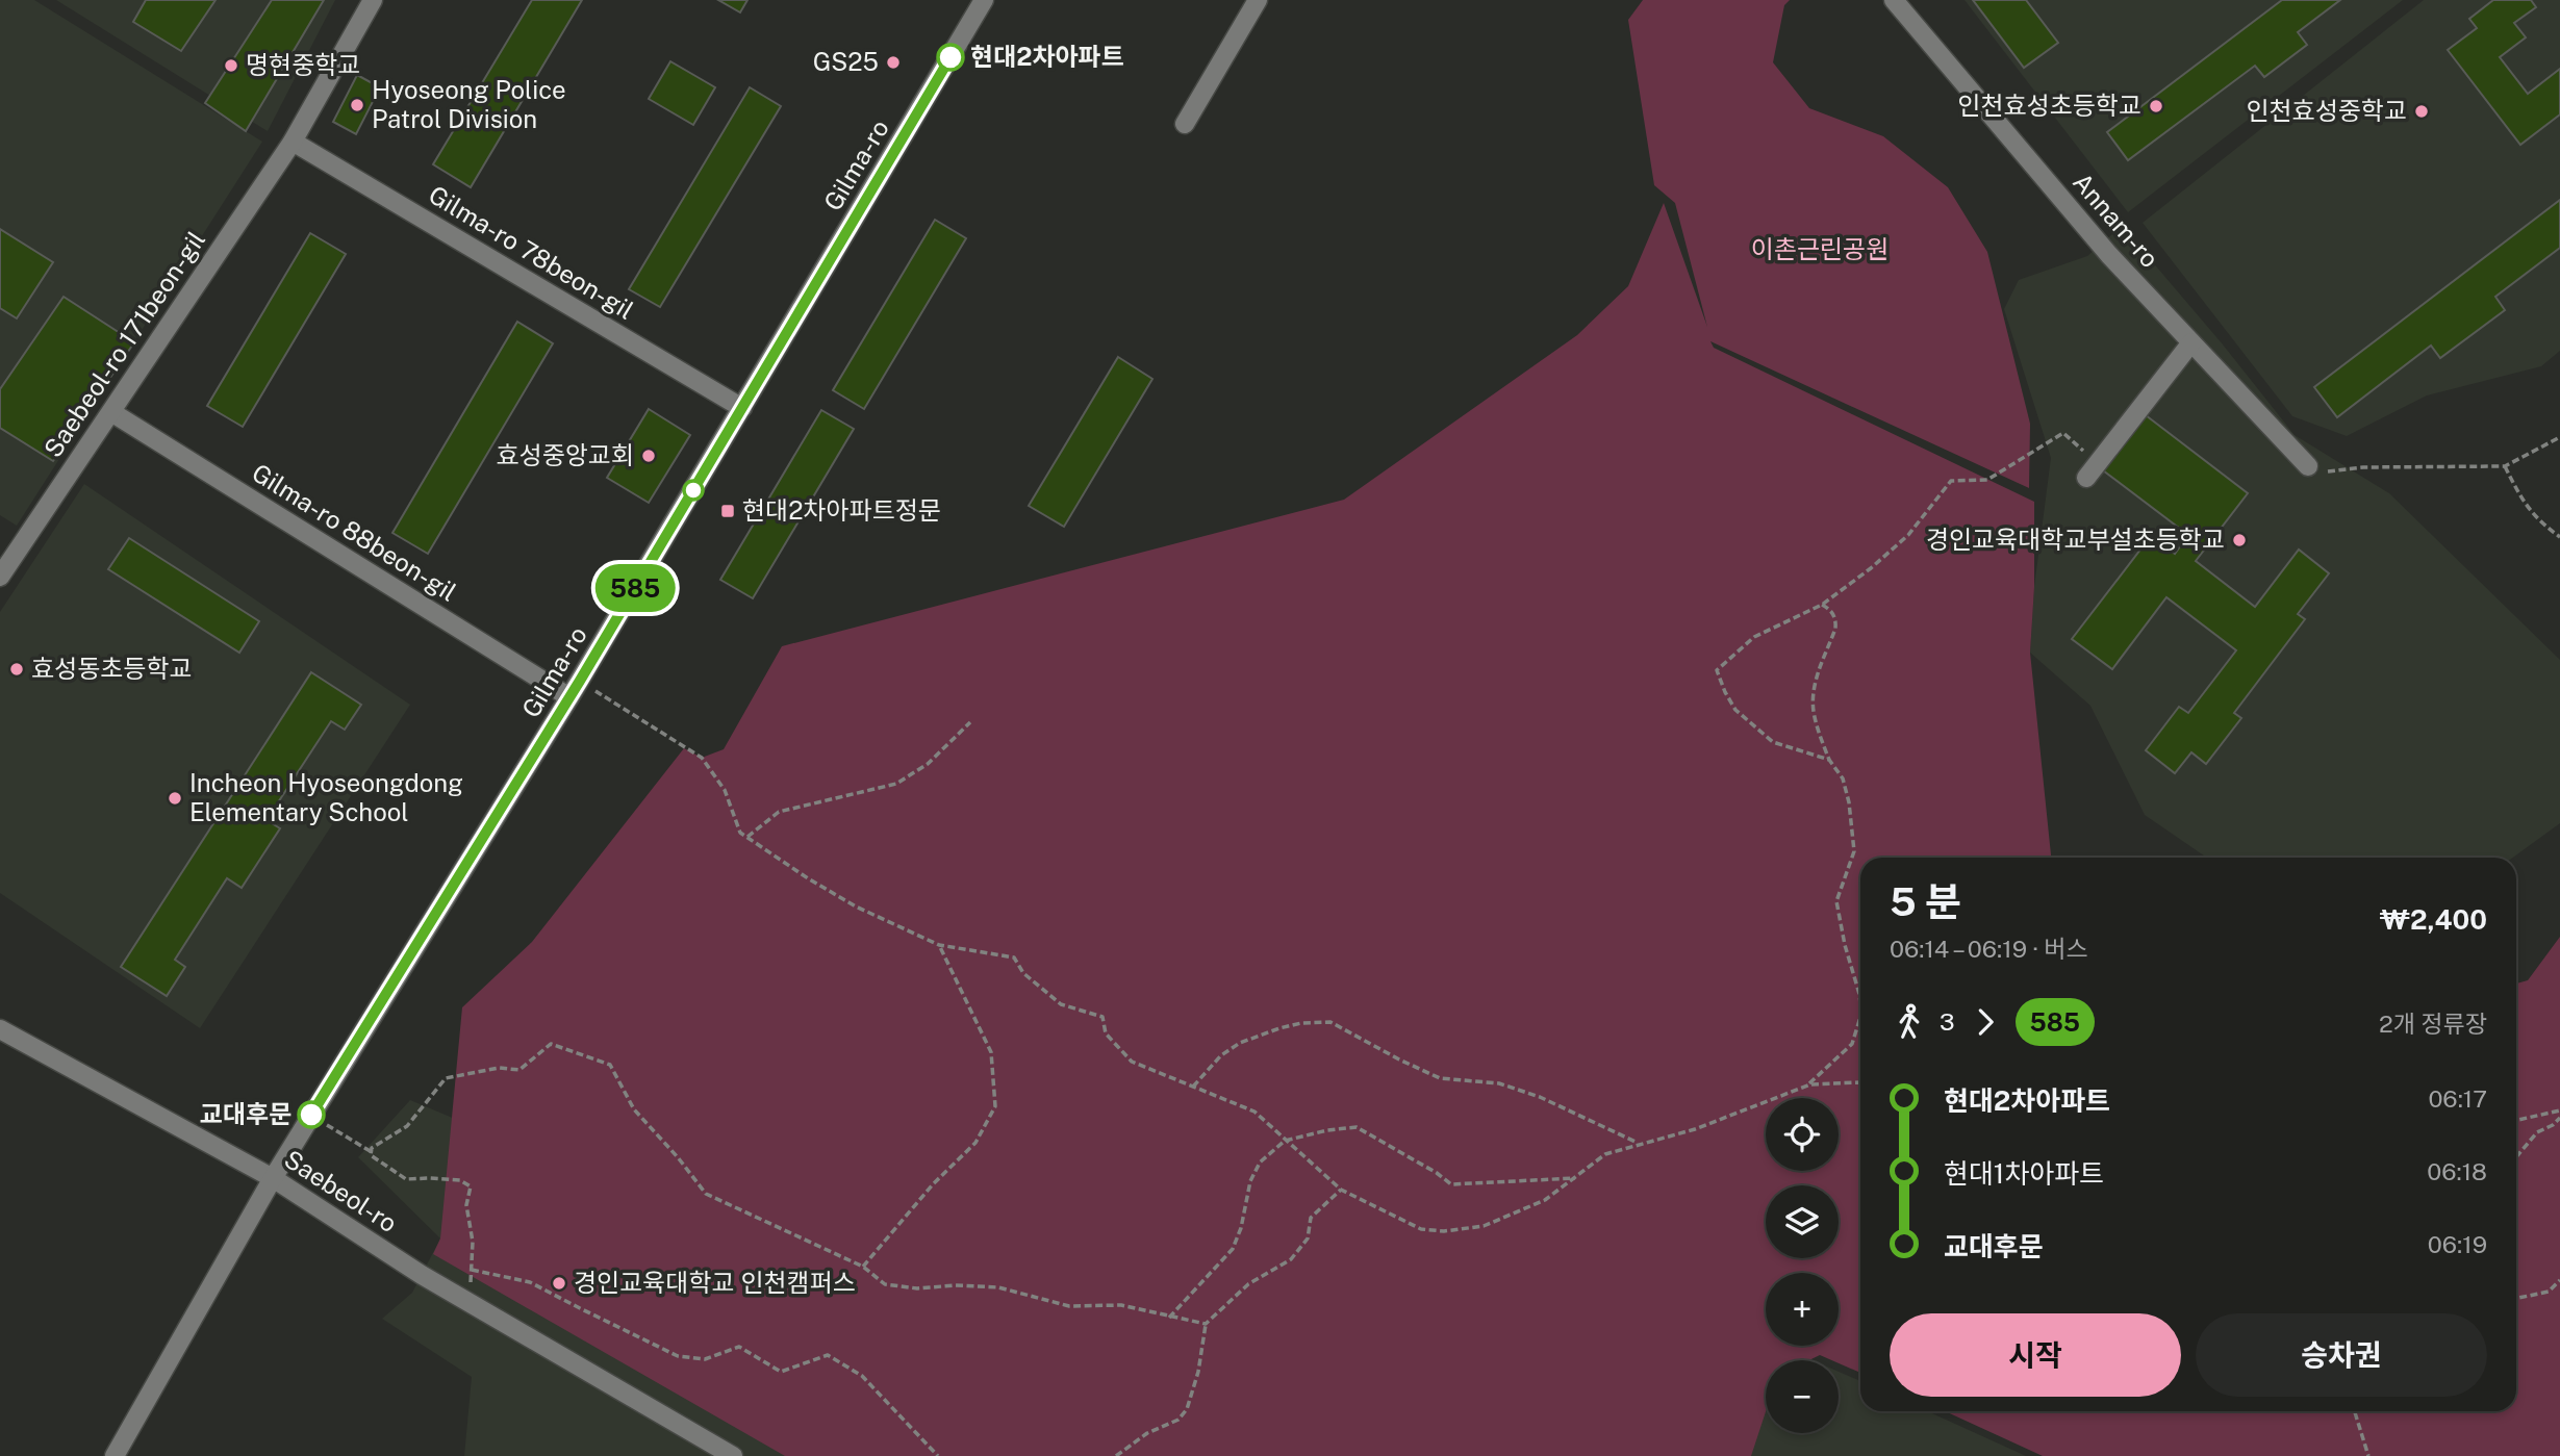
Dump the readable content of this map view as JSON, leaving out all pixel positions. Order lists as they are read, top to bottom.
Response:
{
  "streets": {
    "street": [
      "Gilma-ro",
      "Annam-ro",
      "Gilma-ro 78beon-gil",
      "Saebeol-ro 171beon-gil",
      "Gilma-ro 88beon-gil",
      "Saebeol-ro"
    ]
  },
  "crossings": [
    ["Gilma-ro", "Gilma-ro 78beon-gil"],
    ["Gilma-ro", "Gilma-ro 88beon-gil"],
    ["Gilma-ro", "Saebeol-ro"],
    ["Gilma-ro 78beon-gil", "Saebeol-ro 171beon-gil"],
    ["Saebeol-ro 171beon-gil", "Gilma-ro 88beon-gil"]
  ],
  "parks": ["이촌근린공원"],
  "places": {
    "other": [
      "현대2차아파트",
      "GS25",
      "명현중학교",
      "Hyoseong Police Patrol Division",
      "인천효성초등학교",
      "인천효성중학교",
      "효성중앙교회",
      "경인교육대학교부설초등학교",
      "효성동초등학교",
      "Incheon Hyoseongdong Elementary School",
      "교대후문",
      "경인교육대학교 인천캠퍼스"
    ],
    "transit": ["현대2차아파트정문"]
  },
  "lines": ["bus line 585"],
  "page": {
    "on_map": "585",
    "heading": ["5 분", "06:14 – 06:19 · 버스", "₩2,400"],
    "legs": ["3", "585", "2개 정류장"],
    "list": [
      {
        "name": "현대2차아파트",
        "value": "06:17"
      },
      {
        "name": "현대1차아파트",
        "value": "06:18"
      },
      {
        "name": "교대후문",
        "value": "06:19"
      }
    ],
    "map_buttons": ["+", "−"],
    "buttons": ["시작", "승차권"]
  }
}
